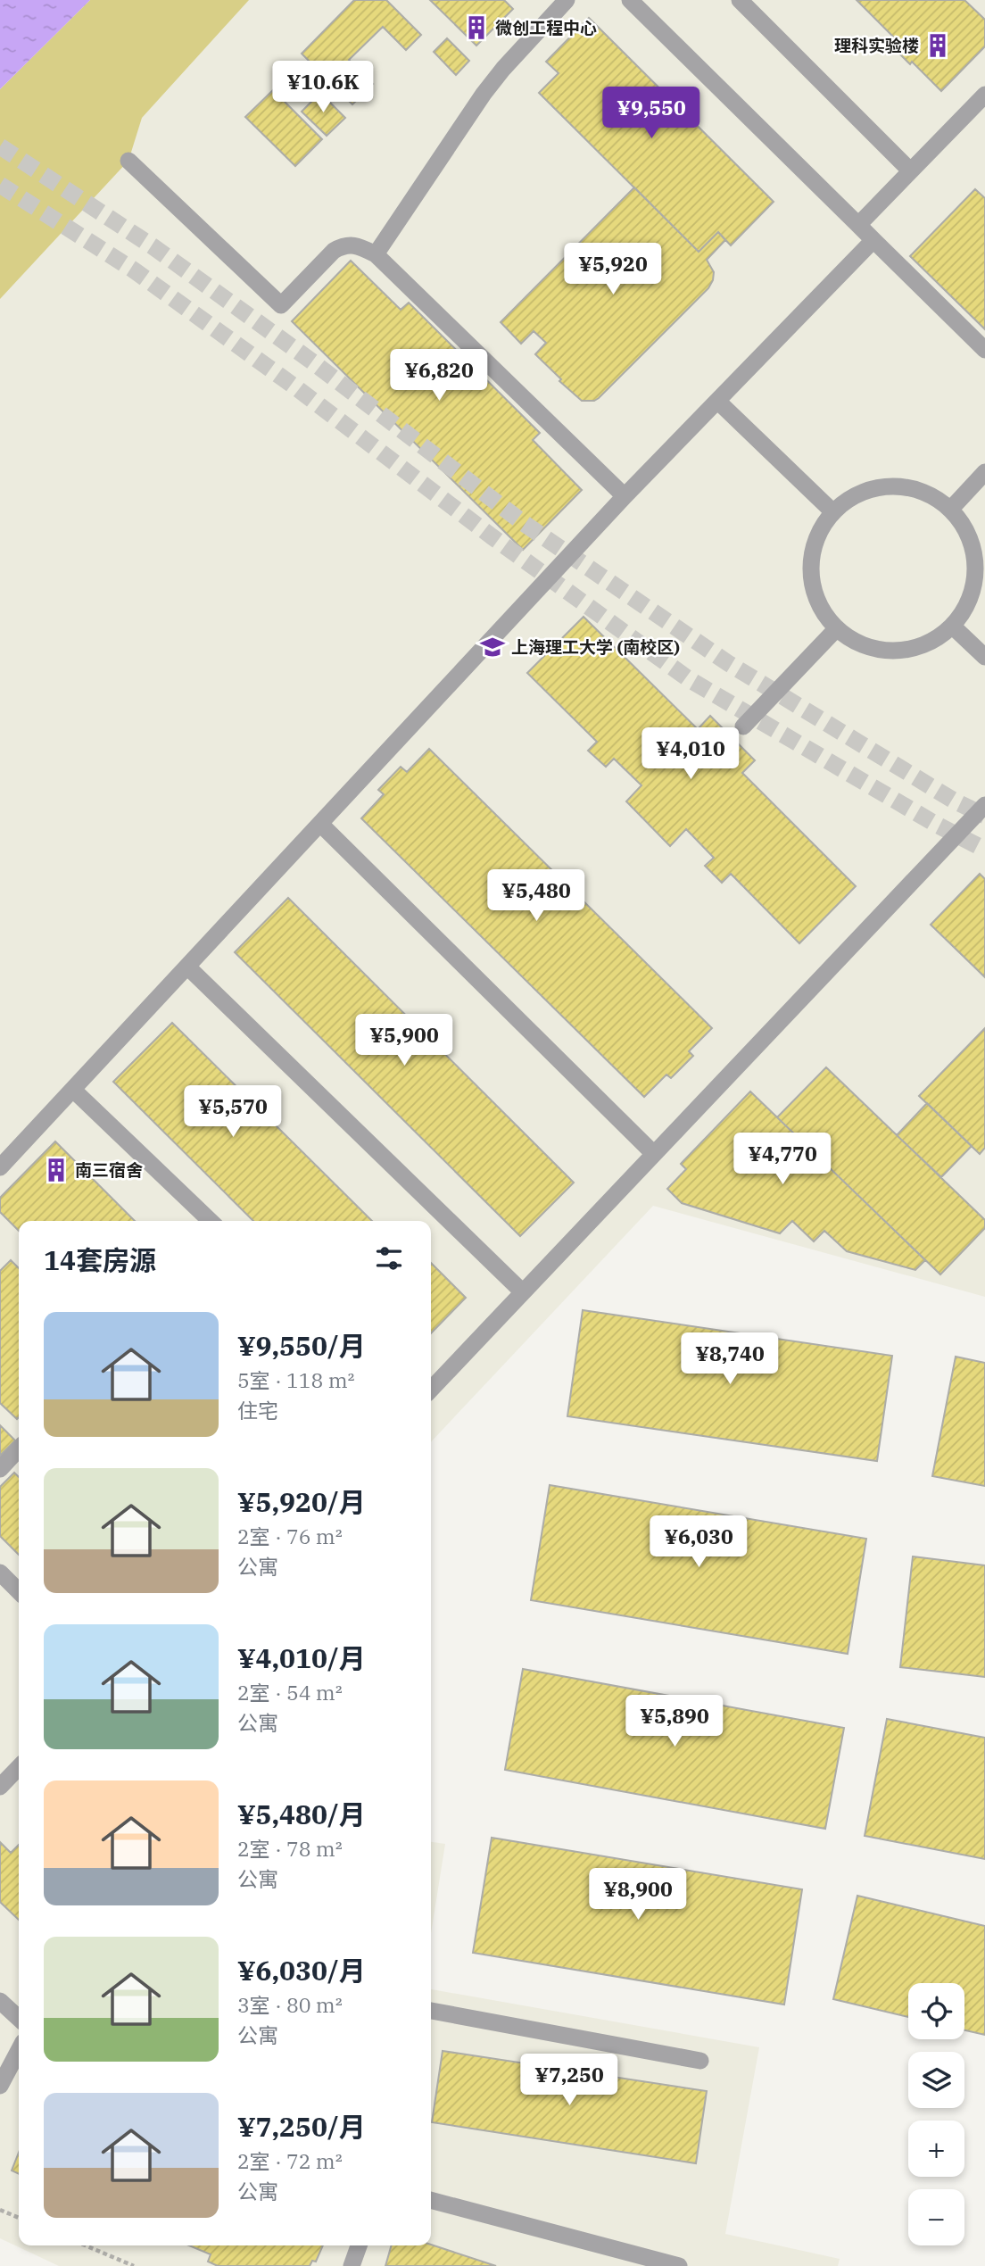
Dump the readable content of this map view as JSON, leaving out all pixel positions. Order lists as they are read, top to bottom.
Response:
{
  "places": {
    "building": ["微创工程中心", "理科实验楼", "南三宿舍"],
    "school or university": ["上海理工大学 (南校区)"]
  },
  "page": {
    "price": [
      "¥10.6K",
      "¥9,550",
      "¥5,920",
      "¥6,820",
      "¥4,010",
      "¥5,480",
      "¥5,900",
      "¥5,570",
      "¥4,770",
      "¥8,740",
      "¥6,030",
      "¥5,890",
      "¥8,900",
      "¥7,250"
    ],
    "heading": "14套房源",
    "list": [
      {
        "name": "¥9,550/月",
        "note": "5室 · 118 m² · 住宅"
      },
      {
        "name": "¥5,920/月",
        "note": "2室 · 76 m² · 公寓"
      },
      {
        "name": "¥4,010/月",
        "note": "2室 · 54 m² · 公寓"
      },
      {
        "name": "¥5,480/月",
        "note": "2室 · 78 m² · 公寓"
      },
      {
        "name": "¥6,030/月",
        "note": "3室 · 80 m² · 公寓"
      },
      {
        "name": "¥7,250/月",
        "note": "2室 · 72 m² · 公寓"
      }
    ],
    "map_buttons": ["+", "−"]
  }
}
